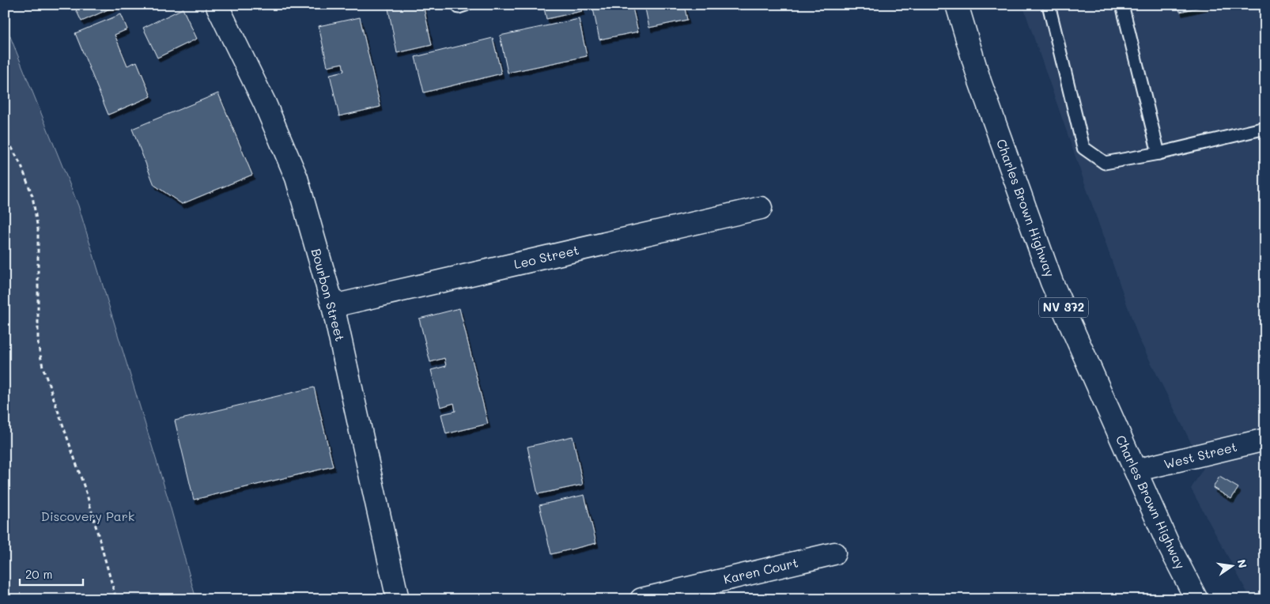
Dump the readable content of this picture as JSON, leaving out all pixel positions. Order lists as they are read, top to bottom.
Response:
{
  "streets": {
    "street": [
      "Charles Brown Highway",
      "Leo Street",
      "Bourbon Street",
      "NV 372",
      "West Street",
      "Karen Court"
    ]
  },
  "crossings": [
    ["Charles Brown Highway", "West Street"],
    ["Leo Street", "Bourbon Street"]
  ],
  "parks": ["Discovery Park"],
  "scale_bar": "20 m",
  "north": "right"
}
